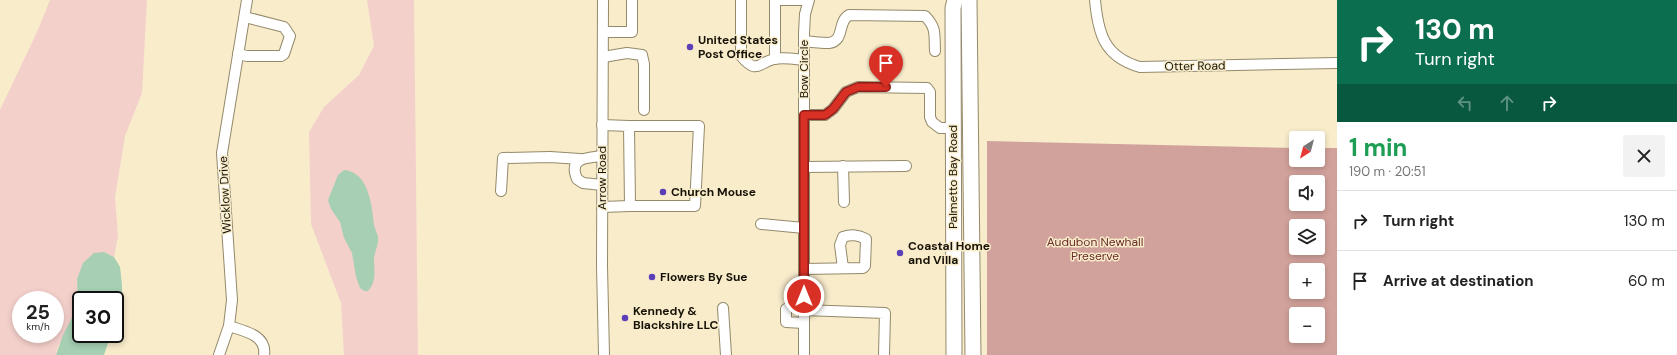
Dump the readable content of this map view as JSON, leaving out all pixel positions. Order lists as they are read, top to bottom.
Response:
{
  "streets": {
    "highway": ["Palmetto Bay Road"],
    "street": [
      "Otter Road",
      "Bow Circle",
      "Arrow Road",
      "Wicklow Drive"
    ]
  },
  "parks": ["Audubon Newhall Preserve"],
  "places": [
    "United States Post Office",
    "Church Mouse",
    "Coastal Home and Villa",
    "Flowers By Sue",
    "Kennedy & Blackshire LLC"
  ],
  "north": "bottom left",
  "page": {
    "turn": ["130 m", "Turn right"],
    "heading": ["1 min", "190 m · 20:51"],
    "map_buttons": ["+", "−"],
    "list": [
      {
        "name": "Turn right",
        "value": "130 m"
      },
      {
        "name": "Arrive at destination",
        "value": "60 m"
      }
    ],
    "speed": "25 km/h",
    "limit": "30"
  }
}
